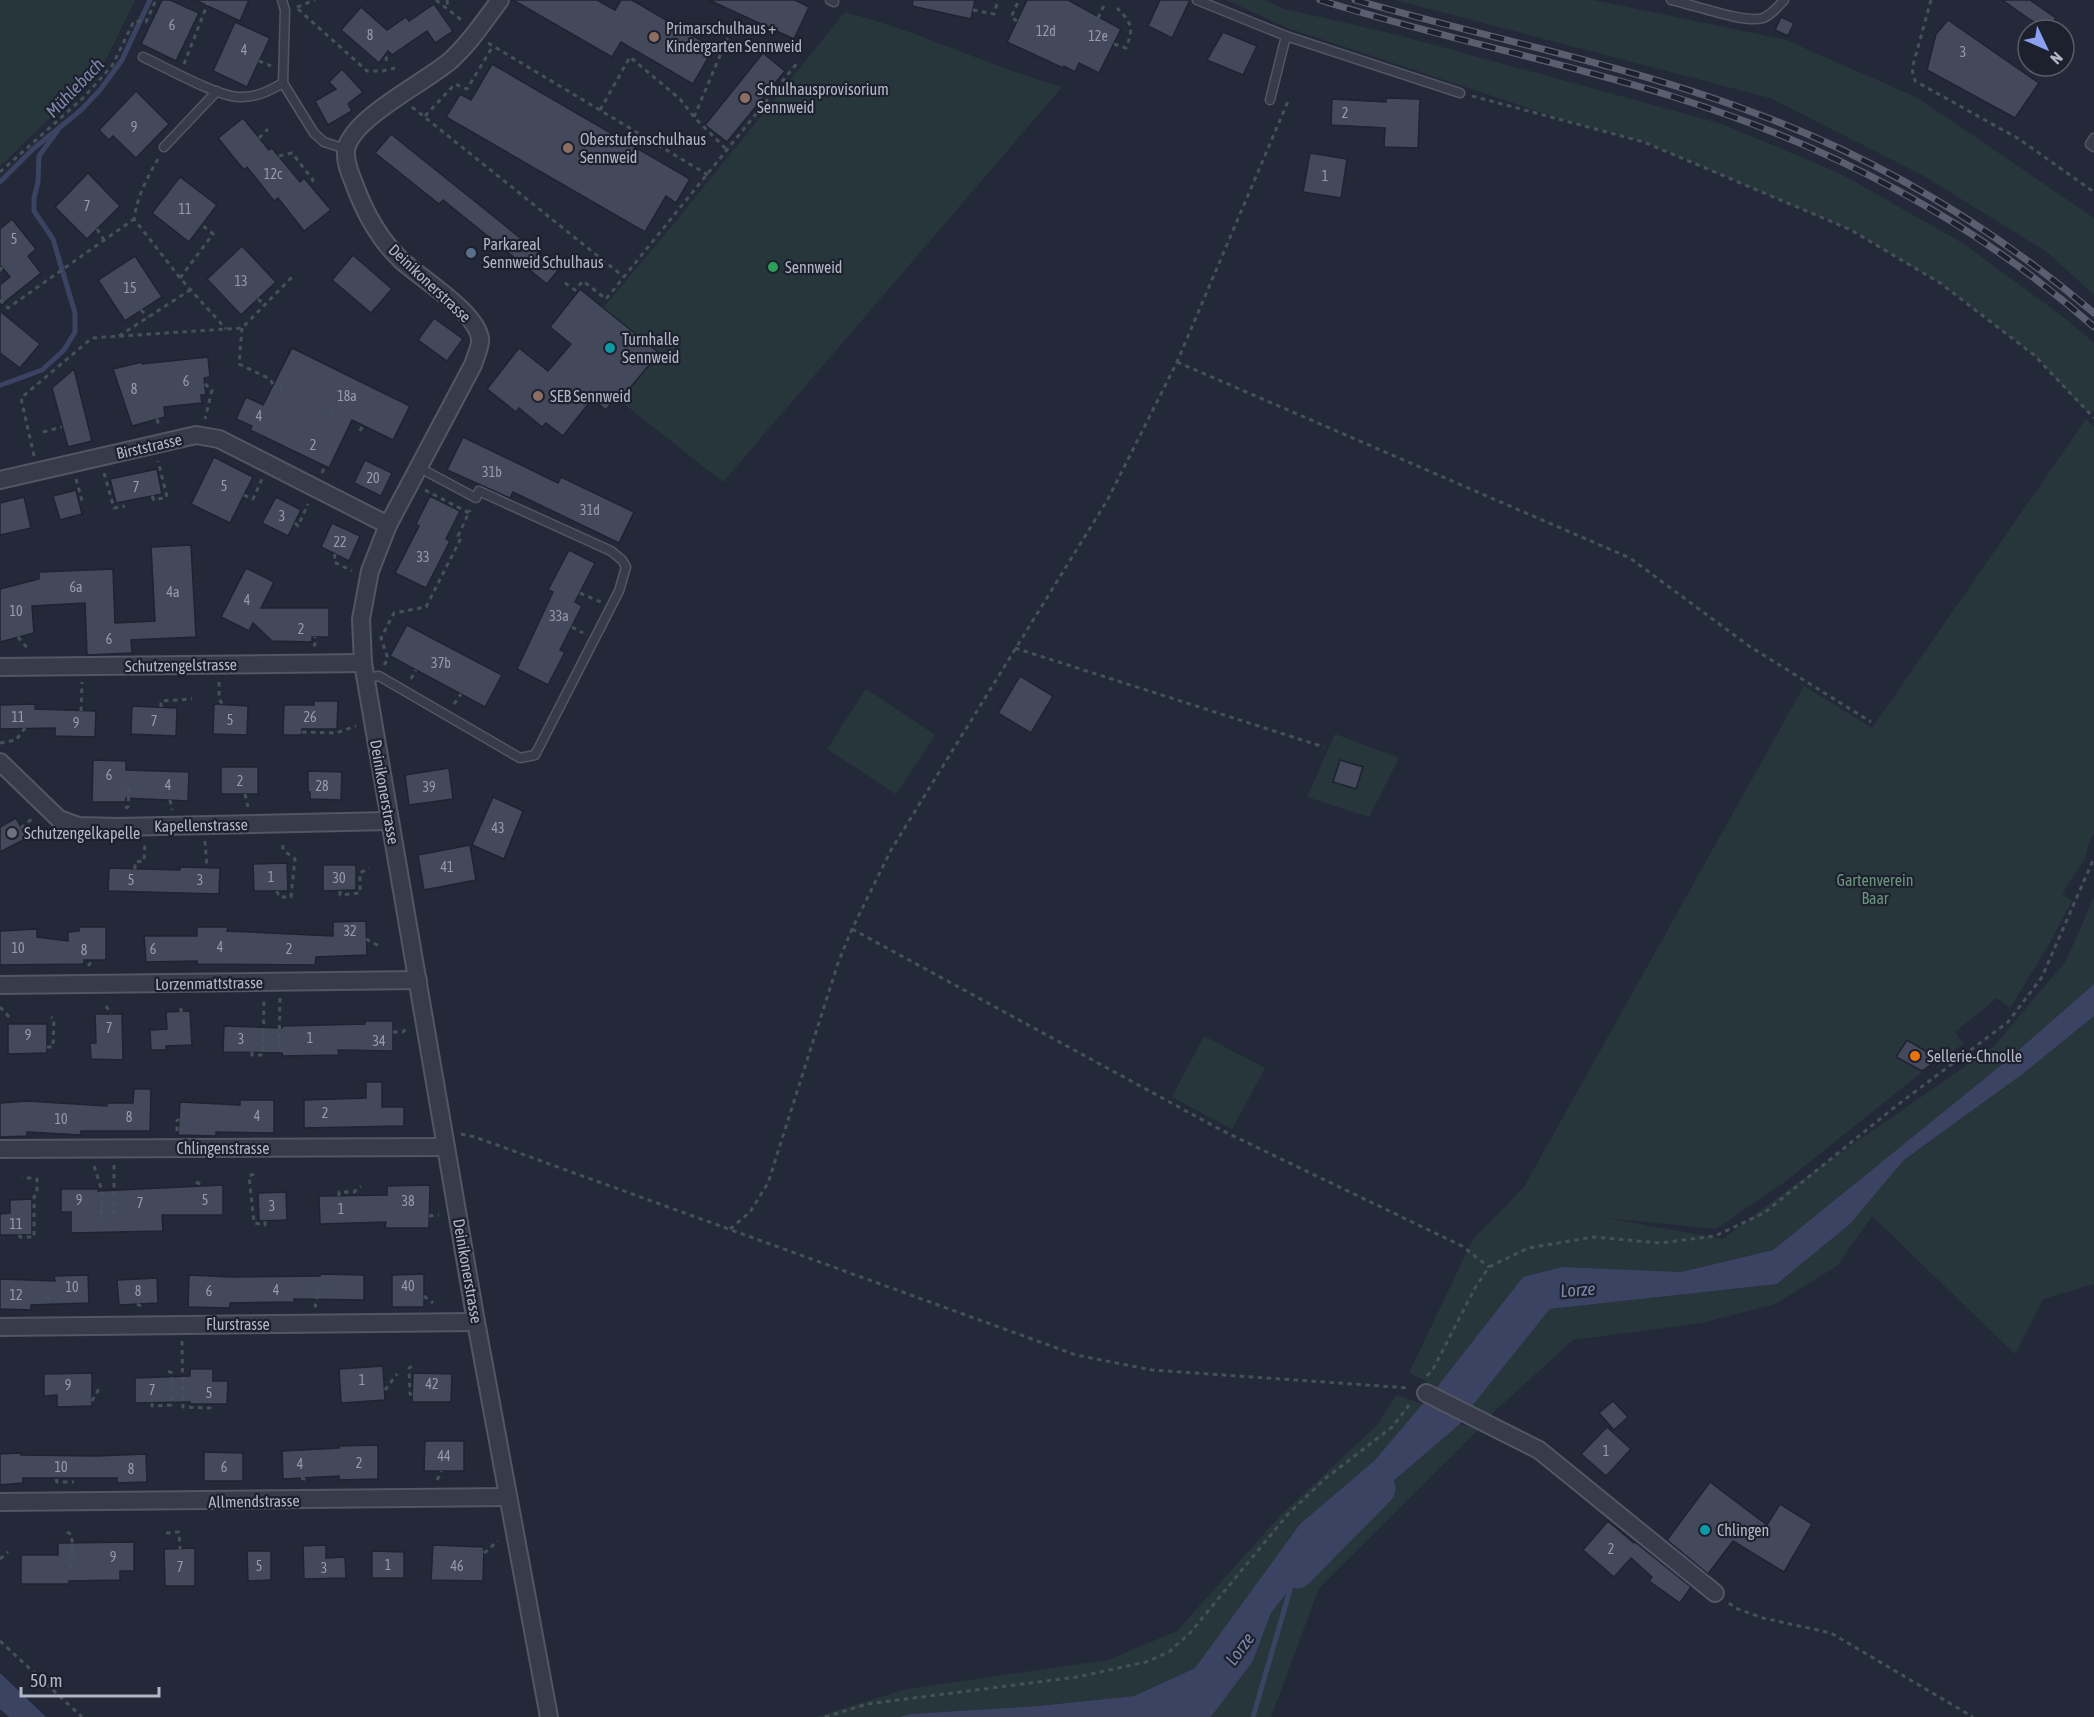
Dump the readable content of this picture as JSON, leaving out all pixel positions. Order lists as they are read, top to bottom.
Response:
{
  "streets": {
    "street": [
      "Deinikonerstrasse",
      "Birststrasse",
      "Schutzengelstrasse",
      "Kapellenstrasse",
      "Lorzenmattstrasse",
      "Chlingenstrasse",
      "Flurstrasse",
      "Allmendstrasse"
    ]
  },
  "crossings": [
    ["Deinikonerstrasse", "Birststrasse"],
    ["Deinikonerstrasse", "Schutzengelstrasse"],
    ["Deinikonerstrasse", "Kapellenstrasse"],
    ["Deinikonerstrasse", "Lorzenmattstrasse"],
    ["Deinikonerstrasse", "Chlingenstrasse"],
    ["Deinikonerstrasse", "Flurstrasse"],
    ["Deinikonerstrasse", "Allmendstrasse"]
  ],
  "water": ["Mühlebach", "Lorze"],
  "parks": ["Gartenverein Baar"],
  "places": [
    "Primarschulhaus + Kindergarten Sennweid",
    "Schulhausprovisorium Sennweid",
    "Oberstufenschulhaus Sennweid",
    "Parkareal Sennweid Schulhaus",
    "Sennweid",
    "Turnhalle Sennweid",
    "SEB Sennweid",
    "Schutzengelkapelle",
    "Sellerie-Chnolle",
    "Chlingen"
  ],
  "house_numbers": [
    "6",
    "12d",
    "8",
    "12e",
    "4",
    "3",
    "2",
    "9",
    "12c",
    "1",
    "7",
    "11",
    "5",
    "13",
    "15",
    "6",
    "8",
    "18a",
    "4",
    "2",
    "31b",
    "20",
    "5",
    "7",
    "31d",
    "3",
    "22",
    "33",
    "6a",
    "4a",
    "4",
    "10",
    "33a",
    "2",
    "6",
    "37b",
    "11",
    "26",
    "5",
    "7",
    "9",
    "6",
    "2",
    "4",
    "28",
    "39",
    "43",
    "41",
    "1",
    "30",
    "5",
    "3",
    "32",
    "4",
    "10",
    "6",
    "2",
    "8",
    "7",
    "9",
    "1",
    "3",
    "34",
    "2",
    "4",
    "8",
    "10",
    "9",
    "5",
    "38",
    "7",
    "3",
    "1",
    "11",
    "40",
    "10",
    "4",
    "8",
    "6",
    "12",
    "1",
    "42",
    "9",
    "7",
    "5",
    "1",
    "44",
    "2",
    "4",
    "10",
    "6",
    "8",
    "2",
    "9",
    "1",
    "5",
    "46",
    "7",
    "3"
  ],
  "scale_bar": "50 m",
  "north": "bottom right"
}
